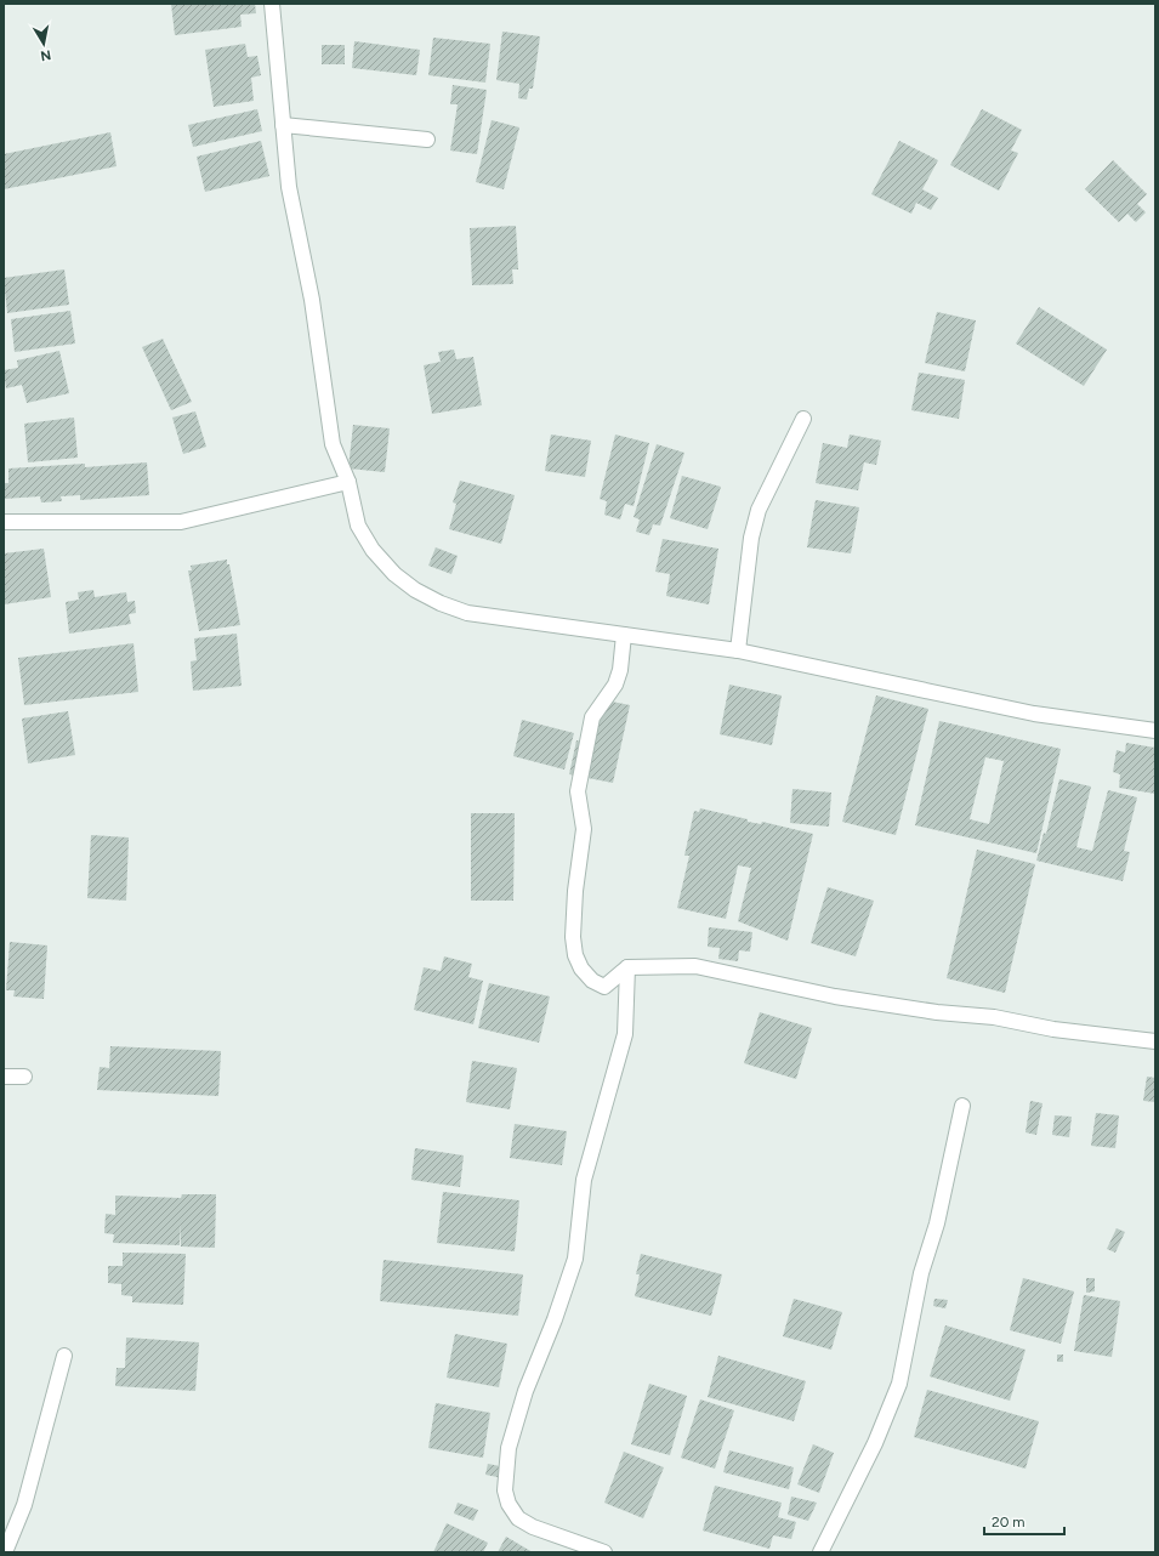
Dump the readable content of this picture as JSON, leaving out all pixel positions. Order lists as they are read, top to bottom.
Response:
{
  "scale_bar": "20 m",
  "north": "bottom"
}
